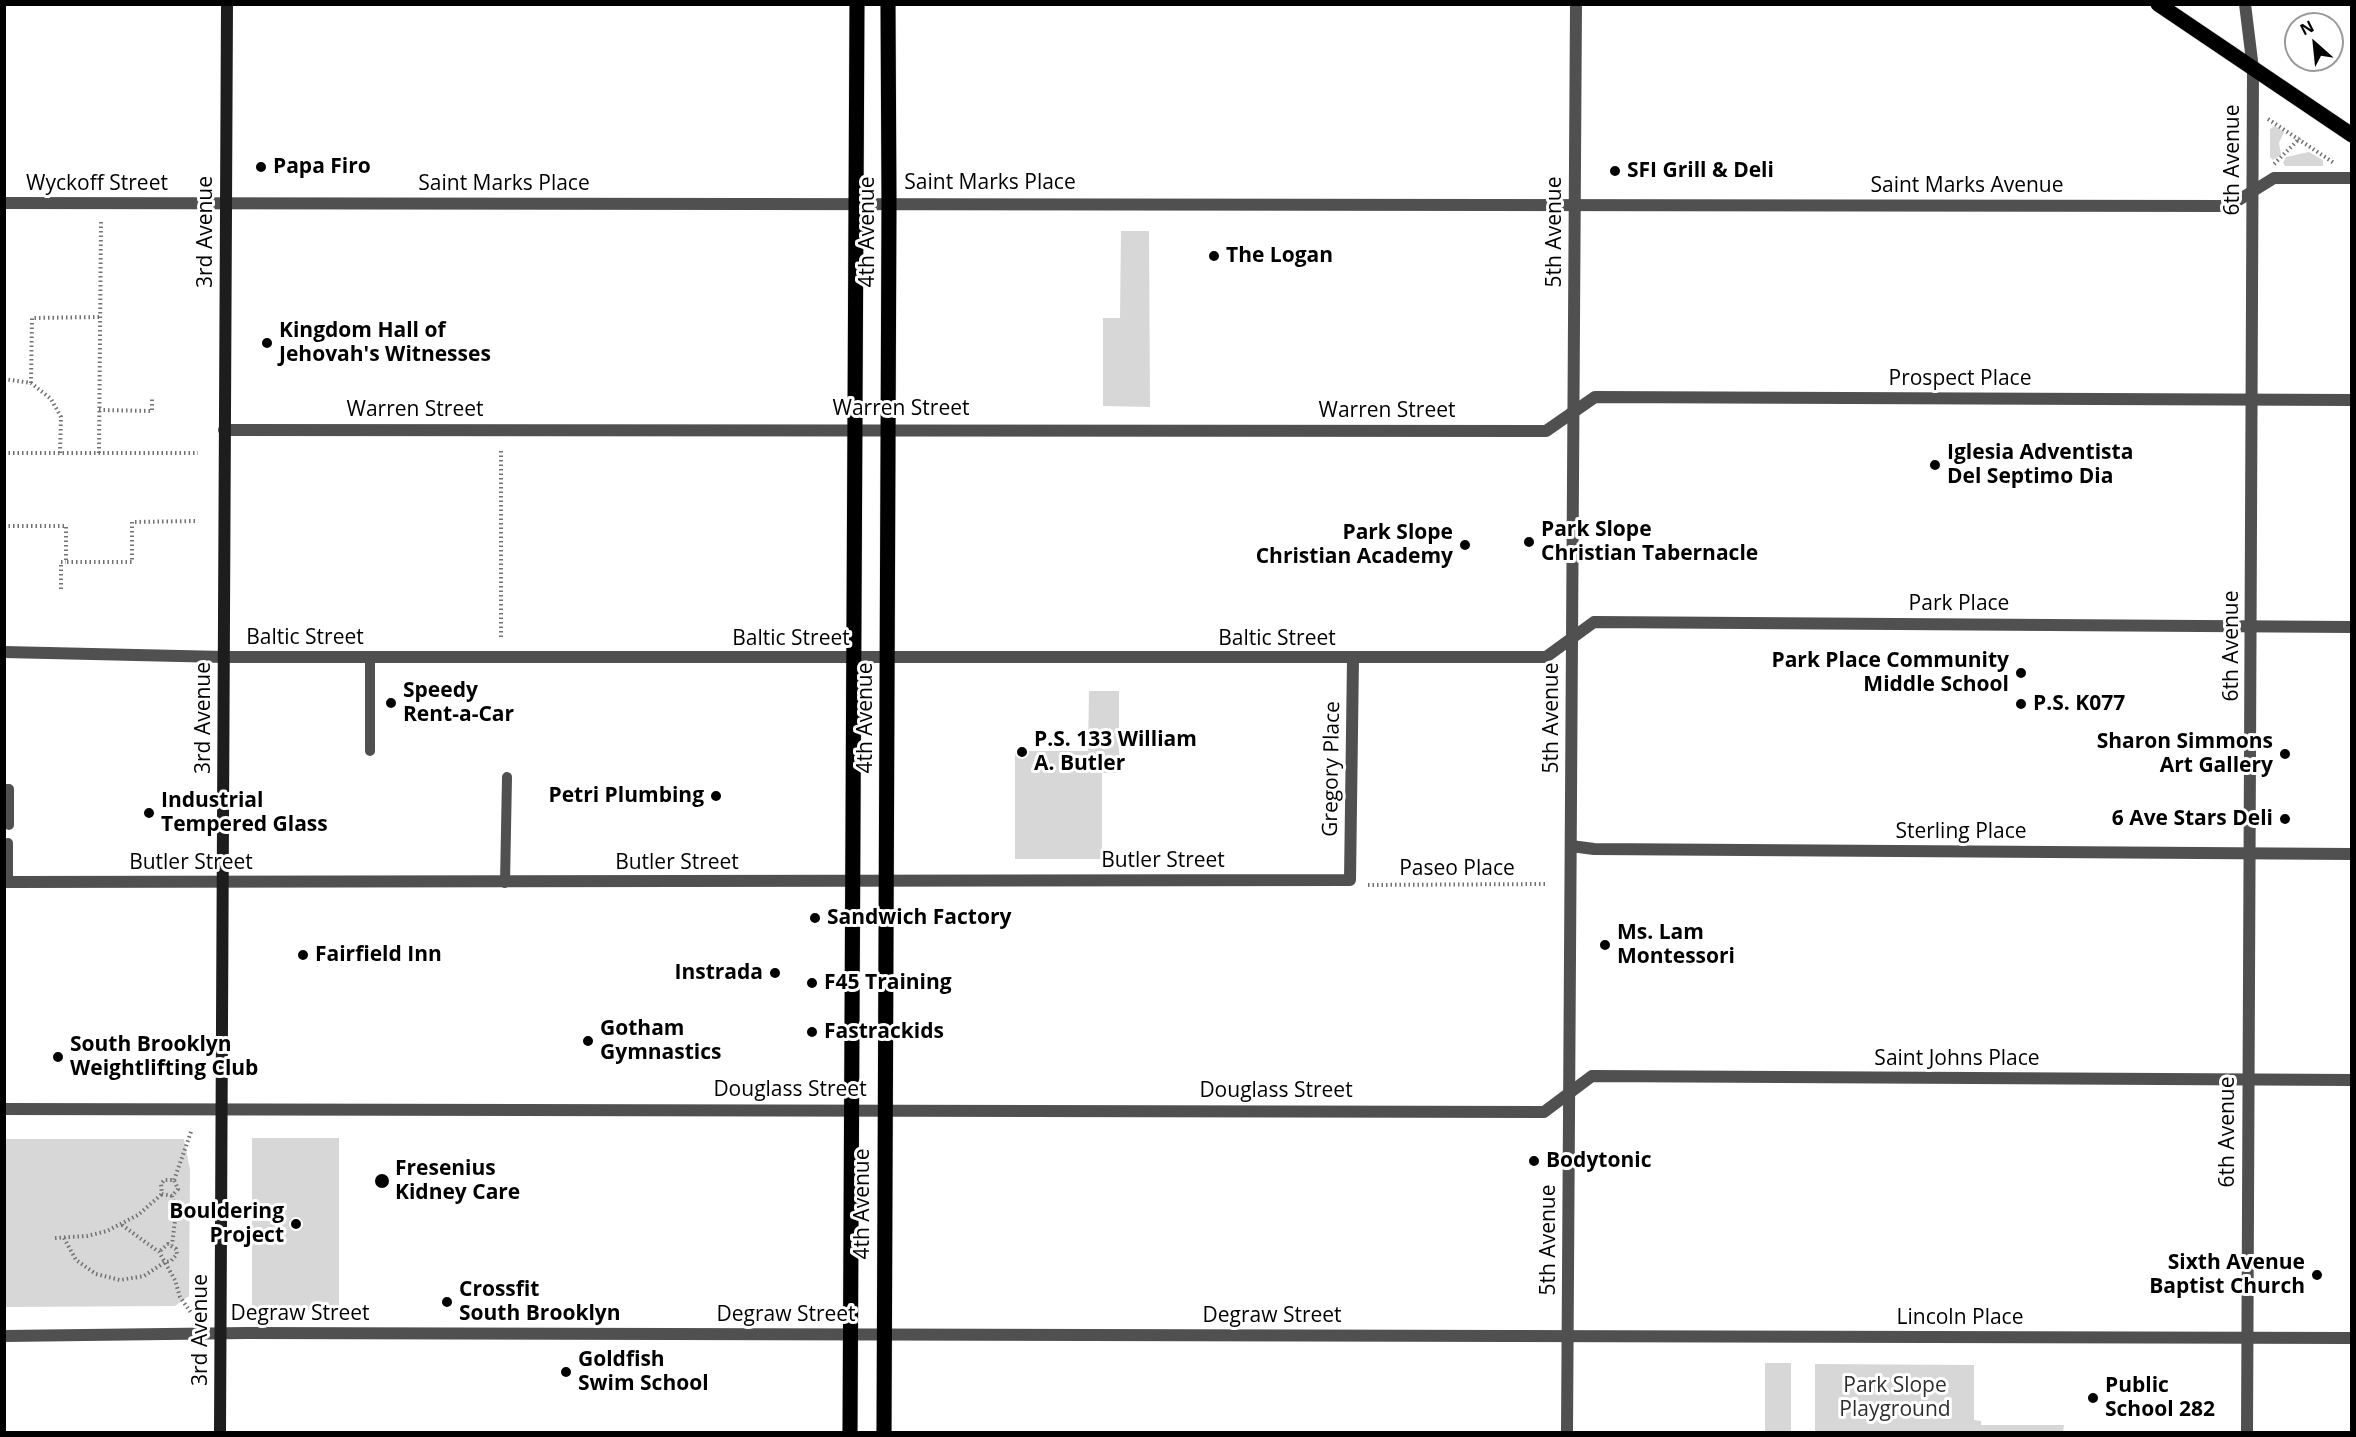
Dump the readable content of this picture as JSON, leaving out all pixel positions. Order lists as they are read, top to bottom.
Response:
{
  "streets": {
    "main road": ["3rd Avenue", "4th Avenue"],
    "street": [
      "6th Avenue",
      "Saint Marks Place",
      "Wyckoff Street",
      "Saint Marks Avenue",
      "5th Avenue",
      "Prospect Place",
      "Warren Street",
      "Park Place",
      "Baltic Street",
      "Gregory Place",
      "Sterling Place",
      "Butler Street",
      "Saint Johns Place",
      "Douglass Street",
      "Degraw Street",
      "Lincoln Place"
    ],
    "path": ["Paseo Place"]
  },
  "crossings": [
    ["6th Avenue", "Saint Marks Avenue"],
    ["6th Avenue", "Prospect Place"],
    ["6th Avenue", "Park Place"],
    ["6th Avenue", "Sterling Place"],
    ["6th Avenue", "Saint Johns Place"],
    ["6th Avenue", "Lincoln Place"],
    ["Saint Marks Place", "Wyckoff Street"],
    ["Saint Marks Place", "Saint Marks Avenue"],
    ["Saint Marks Place", "3rd Avenue"],
    ["Saint Marks Place", "4th Avenue"],
    ["Saint Marks Place", "5th Avenue"],
    ["Wyckoff Street", "3rd Avenue"],
    ["Saint Marks Avenue", "5th Avenue"],
    ["3rd Avenue", "Warren Street"],
    ["3rd Avenue", "Baltic Street"],
    ["3rd Avenue", "Butler Street"],
    ["3rd Avenue", "Douglass Street"],
    ["3rd Avenue", "Degraw Street"],
    ["4th Avenue", "Warren Street"],
    ["4th Avenue", "Baltic Street"],
    ["4th Avenue", "Butler Street"],
    ["4th Avenue", "Douglass Street"],
    ["4th Avenue", "Degraw Street"],
    ["5th Avenue", "Prospect Place"],
    ["5th Avenue", "Warren Street"],
    ["5th Avenue", "Park Place"],
    ["5th Avenue", "Baltic Street"],
    ["5th Avenue", "Sterling Place"],
    ["5th Avenue", "Saint Johns Place"],
    ["5th Avenue", "Douglass Street"],
    ["5th Avenue", "Degraw Street"],
    ["5th Avenue", "Lincoln Place"],
    ["Prospect Place", "Warren Street"],
    ["Park Place", "Baltic Street"],
    ["Baltic Street", "Gregory Place"],
    ["Gregory Place", "Butler Street"],
    ["Saint Johns Place", "Douglass Street"],
    ["Degraw Street", "Lincoln Place"]
  ],
  "parks": ["Park Slope Playground"],
  "places": [
    "Papa Firo",
    "SFI Grill & Deli",
    "The Logan",
    "Kingdom Hall of Jehovah's Witnesses",
    "Iglesia Adventista Del Septimo Dia",
    "Park Slope Christian Tabernacle",
    "Park Slope Christian Academy",
    "Park Place Community Middle School",
    "Speedy Rent-a-Car",
    "P.S. K077",
    "P.S. 133 William A. Butler",
    "Sharon Simmons Art Gallery",
    "Petri Plumbing",
    "Industrial Tempered Glass",
    "6 Ave Stars Deli",
    "Sandwich Factory",
    "Ms. Lam Montessori",
    "Fairfield Inn",
    "Instrada",
    "F45 Training",
    "Fastrackids",
    "Gotham Gymnastics",
    "South Brooklyn Weightlifting Club",
    "Bodytonic",
    "Fresenius Kidney Care",
    "Bouldering Project",
    "Sixth Avenue Baptist Church",
    "Crossfit South Brooklyn",
    "Goldfish Swim School",
    "Public School 282"
  ],
  "north": "top left"
}
